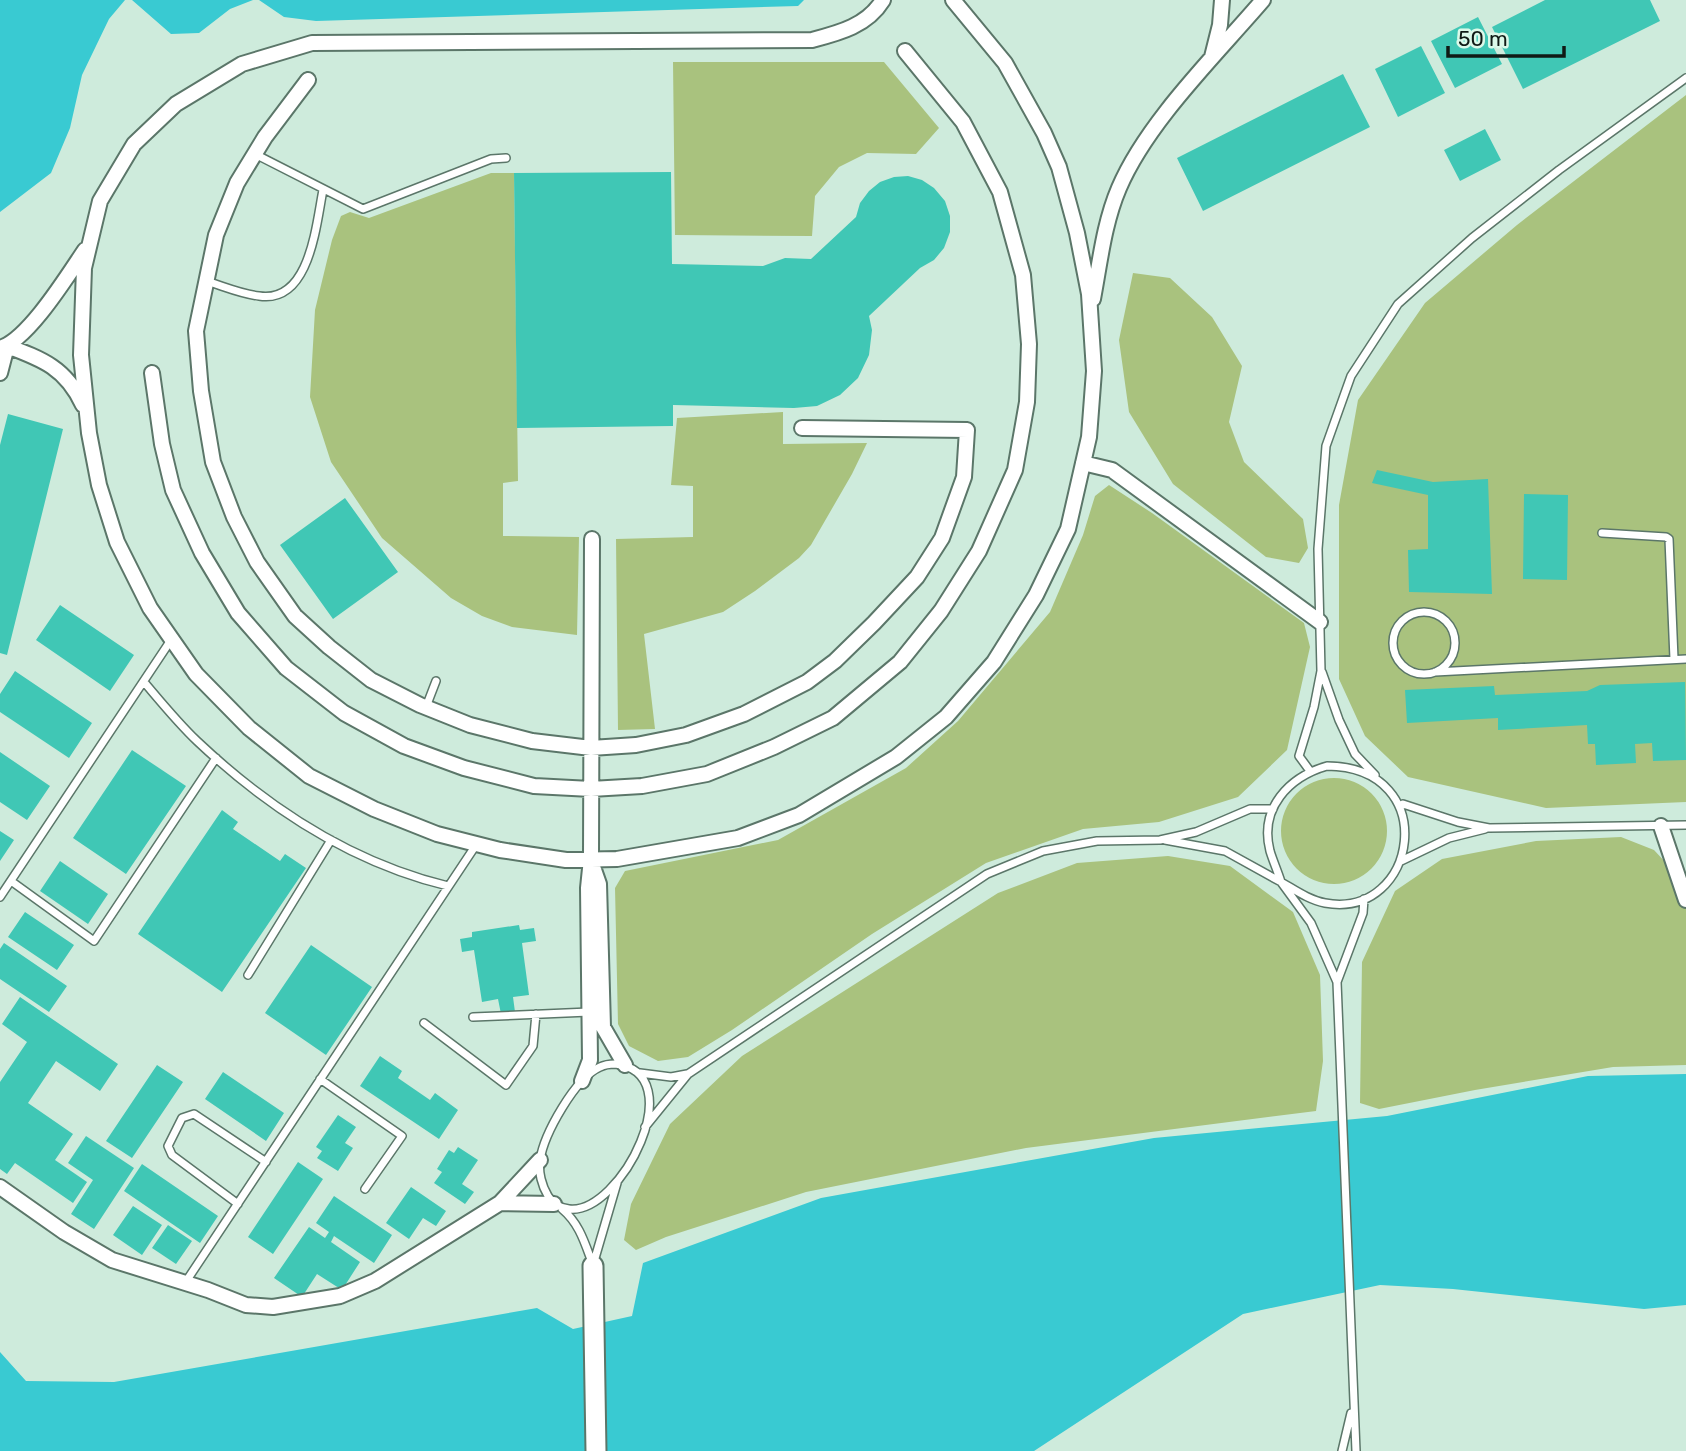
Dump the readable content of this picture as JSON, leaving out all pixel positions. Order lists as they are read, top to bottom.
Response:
{
  "scale_bar": "50 m"
}
